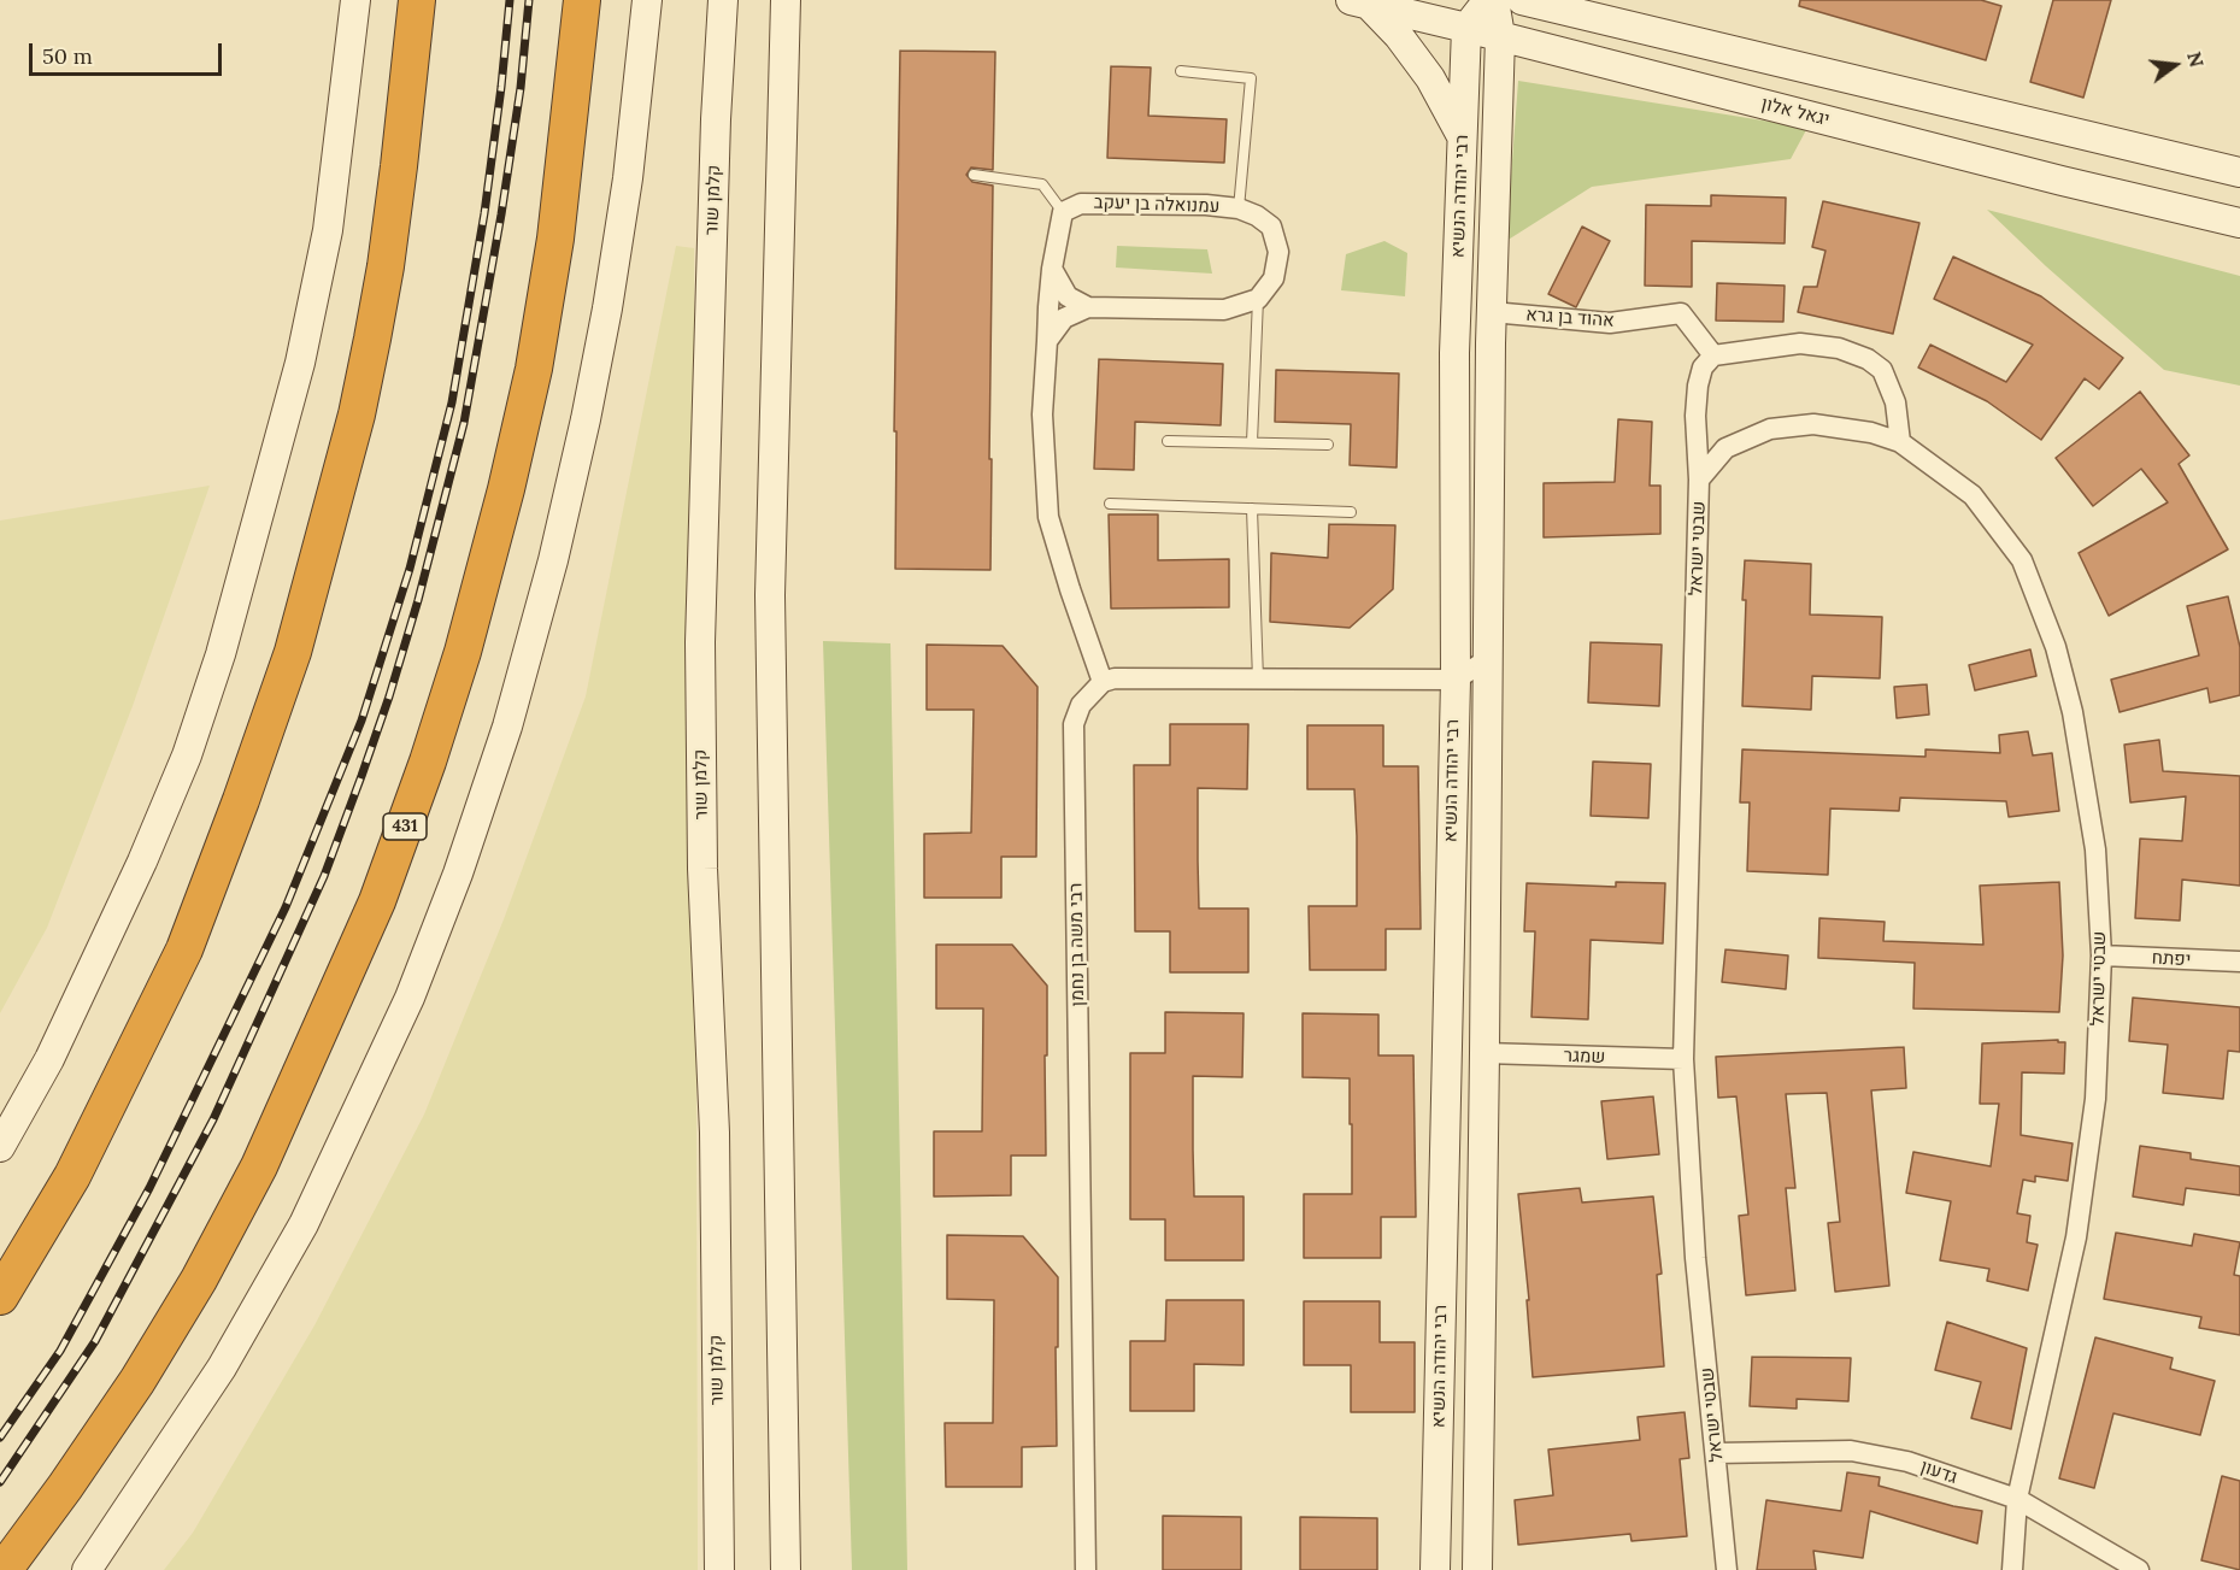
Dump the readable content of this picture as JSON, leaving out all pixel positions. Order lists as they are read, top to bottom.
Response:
{
  "streets": {
    "highway": ["431"],
    "main road": ["יגאל אלון", "רבי יהודה הנשיא", "קלמן שור"],
    "street": [
      "עמנואלה בן יעקב",
      "אהוד בן גרא",
      "שבטי ישראל",
      "רבי משה בן נחמן",
      "יפתח",
      "שמגר",
      "גדעון"
    ]
  },
  "crossings": [
    ["יגאל אלון", "רבי יהודה הנשיא"],
    ["רבי יהודה הנשיא", "אהוד בן גרא"],
    ["רבי יהודה הנשיא", "שמגר"],
    ["אהוד בן גרא", "שבטי ישראל"],
    ["שבטי ישראל", "יפתח"],
    ["שבטי ישראל", "שמגר"],
    ["שבטי ישראל", "גדעון"]
  ],
  "scale_bar": "50 m",
  "north": "right"
}
